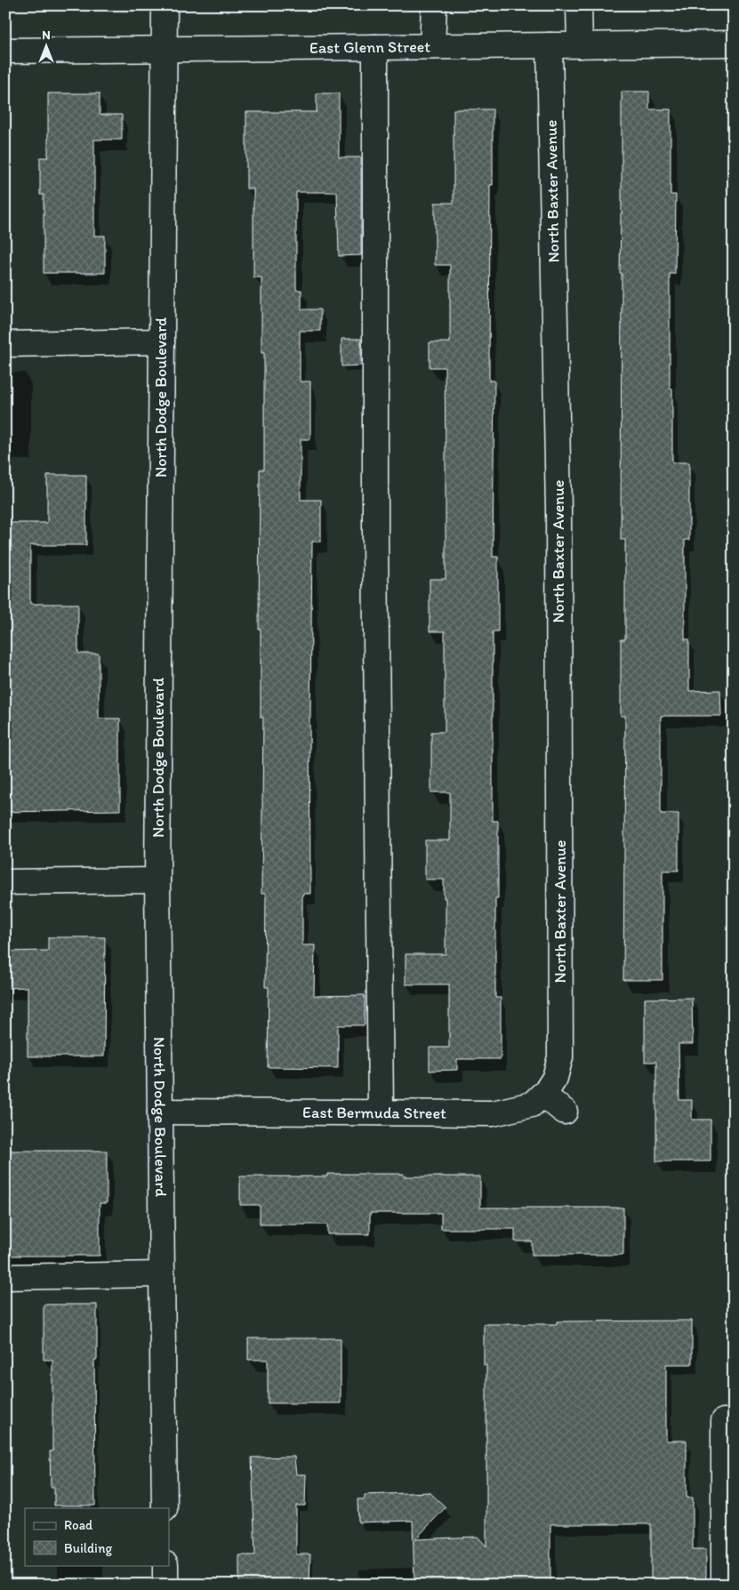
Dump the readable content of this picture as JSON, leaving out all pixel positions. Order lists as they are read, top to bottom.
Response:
{
  "streets": {
    "street": [
      "East Glenn Street",
      "North Baxter Avenue",
      "North Dodge Boulevard",
      "East Bermuda Street"
    ]
  },
  "crossings": [
    ["East Glenn Street", "North Baxter Avenue"],
    ["East Glenn Street", "North Dodge Boulevard"],
    ["North Baxter Avenue", "East Bermuda Street"],
    ["North Dodge Boulevard", "East Bermuda Street"]
  ],
  "legend": ["Road", "Building"],
  "north": "top"
}
